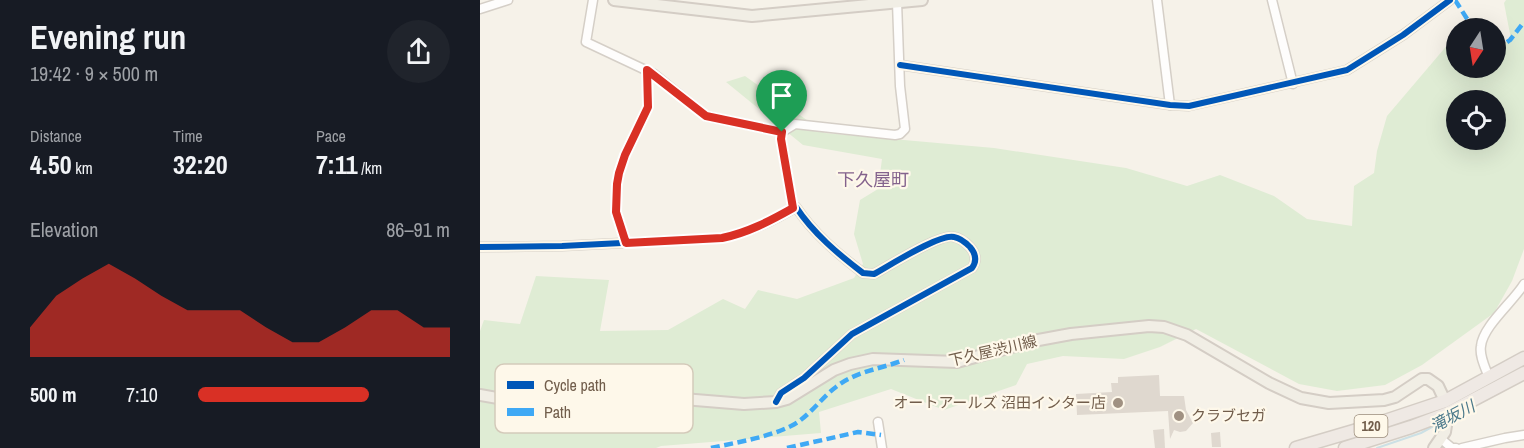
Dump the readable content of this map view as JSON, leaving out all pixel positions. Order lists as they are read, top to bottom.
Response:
{
  "streets": {
    "highway": ["120"],
    "main road": ["下久屋渋川線"]
  },
  "crossings": [
    ["下久屋渋川線", "120"]
  ],
  "districts": ["下久屋町"],
  "water": ["滝坂川"],
  "places": ["オートアールズ 沼田インター店", "クラブセガ"],
  "legend": ["Cycle path", "Path"],
  "north": "bottom",
  "page": {
    "heading": ["Evening run", "19:42 · 9 × 500 m"],
    "stats": [
      ["Distance", "4.50 km"],
      ["Time", "32:20"],
      ["Pace", "7:11 /km"]
    ],
    "chart": ["Elevation", "86–91 m"],
    "list": [
      {
        "name": "500 m",
        "note": "7:10"
      }
    ]
  }
}
